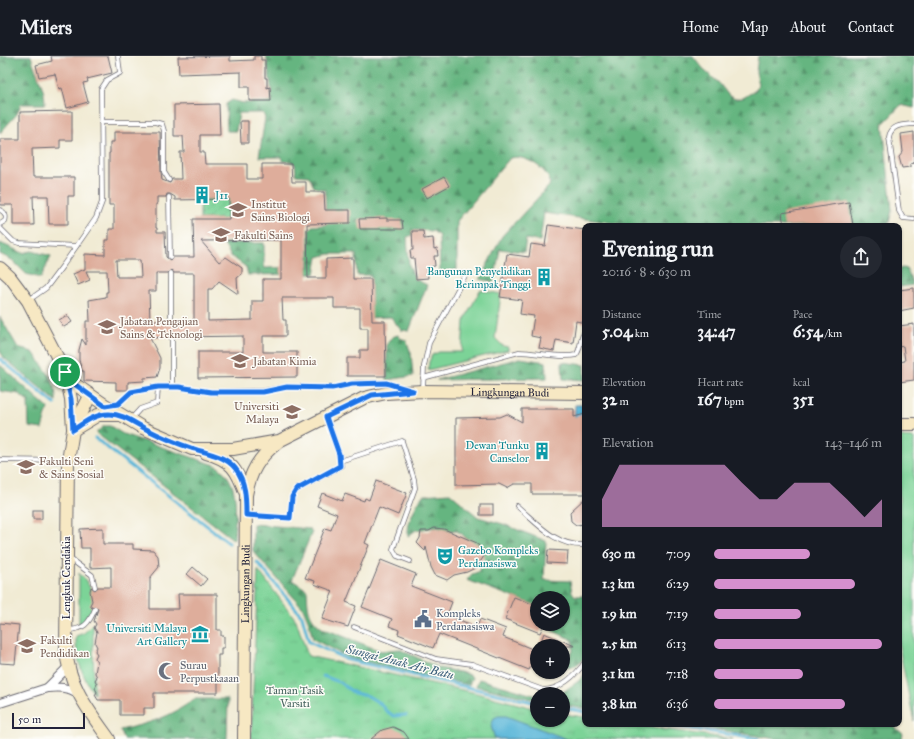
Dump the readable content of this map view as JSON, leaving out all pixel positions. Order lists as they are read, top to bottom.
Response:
{
  "streets": {
    "street": ["Lingkungan Budi", "Lengkuk Cendakia"]
  },
  "water": ["Sungai Anak Air Batu"],
  "parks": ["Taman Tasik Varsiti"],
  "places": {
    "building": ["J11", "Bangunan Penyelidikan Berimpak Tinggi", "Dewan Tunku Canselor"],
    "school or university": [
      "Institut Sains Biologi",
      "Fakulti Sains",
      "Jabatan Pengajian Sains & Teknologi",
      "Jabatan Kimia",
      "Universiti Malaya",
      "Fakulti Seni & Sains Sosial",
      "Fakulti Pendidikan"
    ],
    "theatre": ["Gazebo Kompleks Perdanasiswa"],
    "public building": ["Kompleks Perdanasiswa"],
    "museum": ["Universiti Malaya Art Gallery"],
    "mosque": ["Surau Perpustkaaan"]
  },
  "scale_bar": "50 m",
  "page": {
    "header": "Milers",
    "nav": [
      "Home",
      "Map",
      "About",
      "Contact"
    ],
    "heading": ["Evening run", "20:16 · 8 × 630 m"],
    "stats": [
      ["Distance", "5.04 km"],
      ["Time", "34:47"],
      ["Pace", "6:54 /km"],
      ["Elevation", "32 m"],
      ["Heart rate", "167 bpm"],
      ["kcal", "351"]
    ],
    "chart": ["Elevation", "143–146 m"],
    "list": [
      {
        "name": "630 m",
        "note": "7:09"
      },
      {
        "name": "1.3 km",
        "note": "6:29"
      },
      {
        "name": "1.9 km",
        "note": "7:19"
      },
      {
        "name": "2.5 km",
        "note": "6:13"
      },
      {
        "name": "3.1 km",
        "note": "7:18"
      },
      {
        "name": "3.8 km",
        "note": "6:36"
      }
    ],
    "map_buttons": ["+", "−"],
    "scale": "50 m"
  }
}
